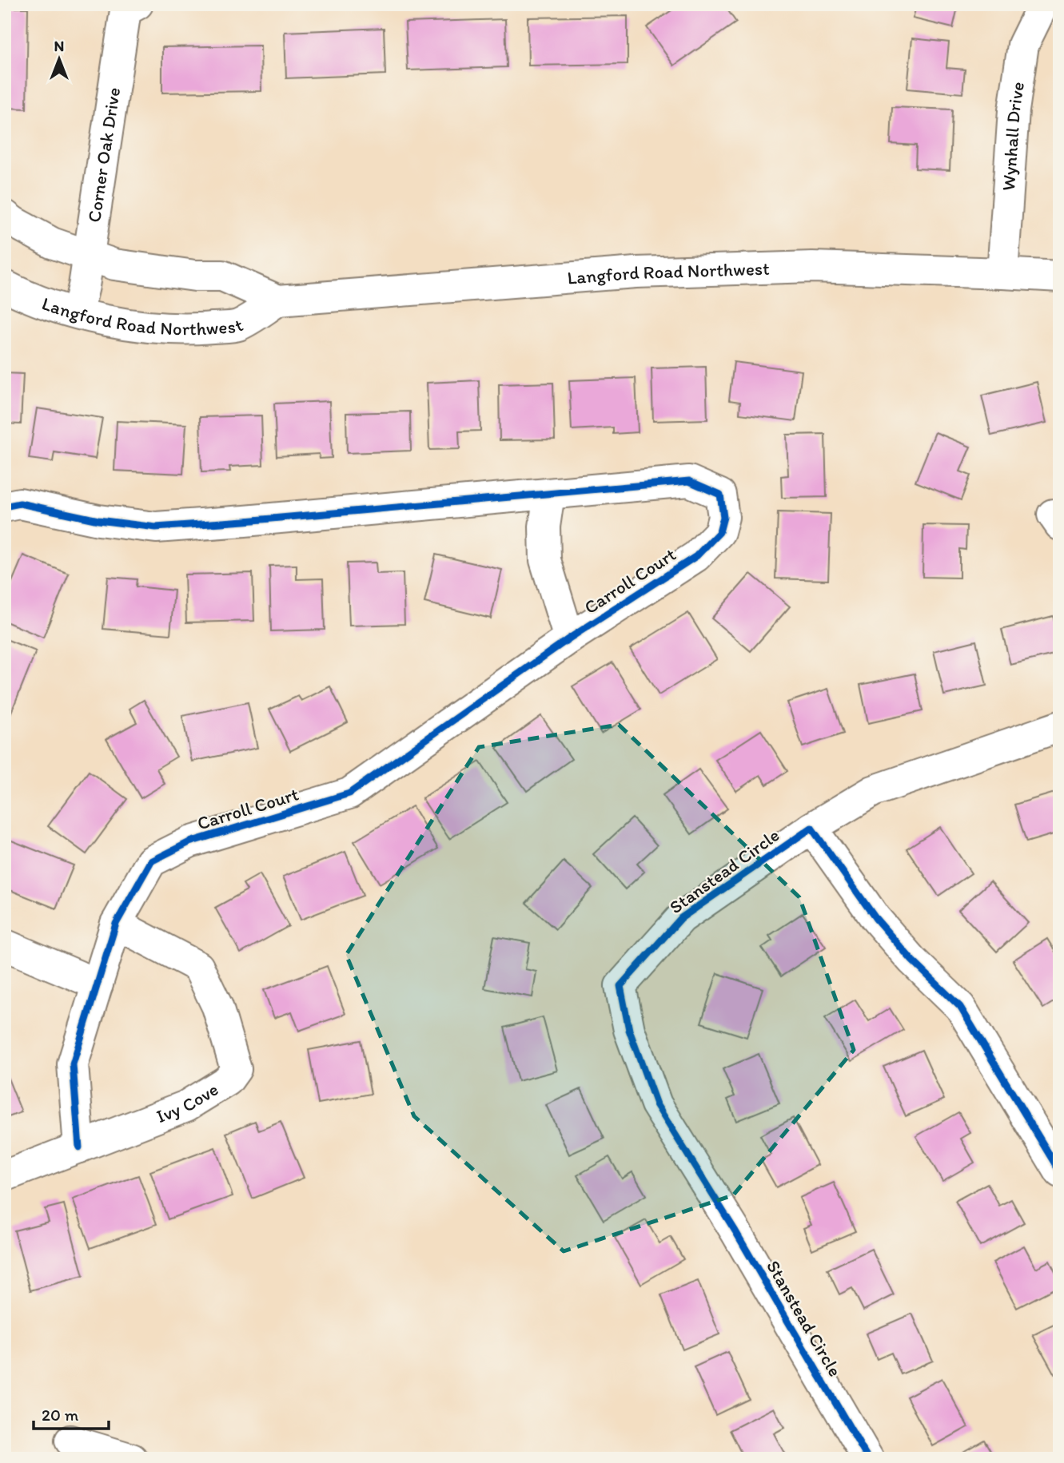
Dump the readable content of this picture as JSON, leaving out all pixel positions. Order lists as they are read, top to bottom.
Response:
{
  "streets": {
    "street": [
      "Wynhall Drive",
      "Corner Oak Drive",
      "Langford Road Northwest",
      "Carroll Court",
      "Stanstead Circle",
      "Ivy Cove"
    ]
  },
  "crossings": [
    ["Wynhall Drive", "Langford Road Northwest"],
    ["Corner Oak Drive", "Langford Road Northwest"],
    ["Carroll Court", "Ivy Cove"]
  ],
  "scale_bar": "20 m",
  "north": "top"
}
